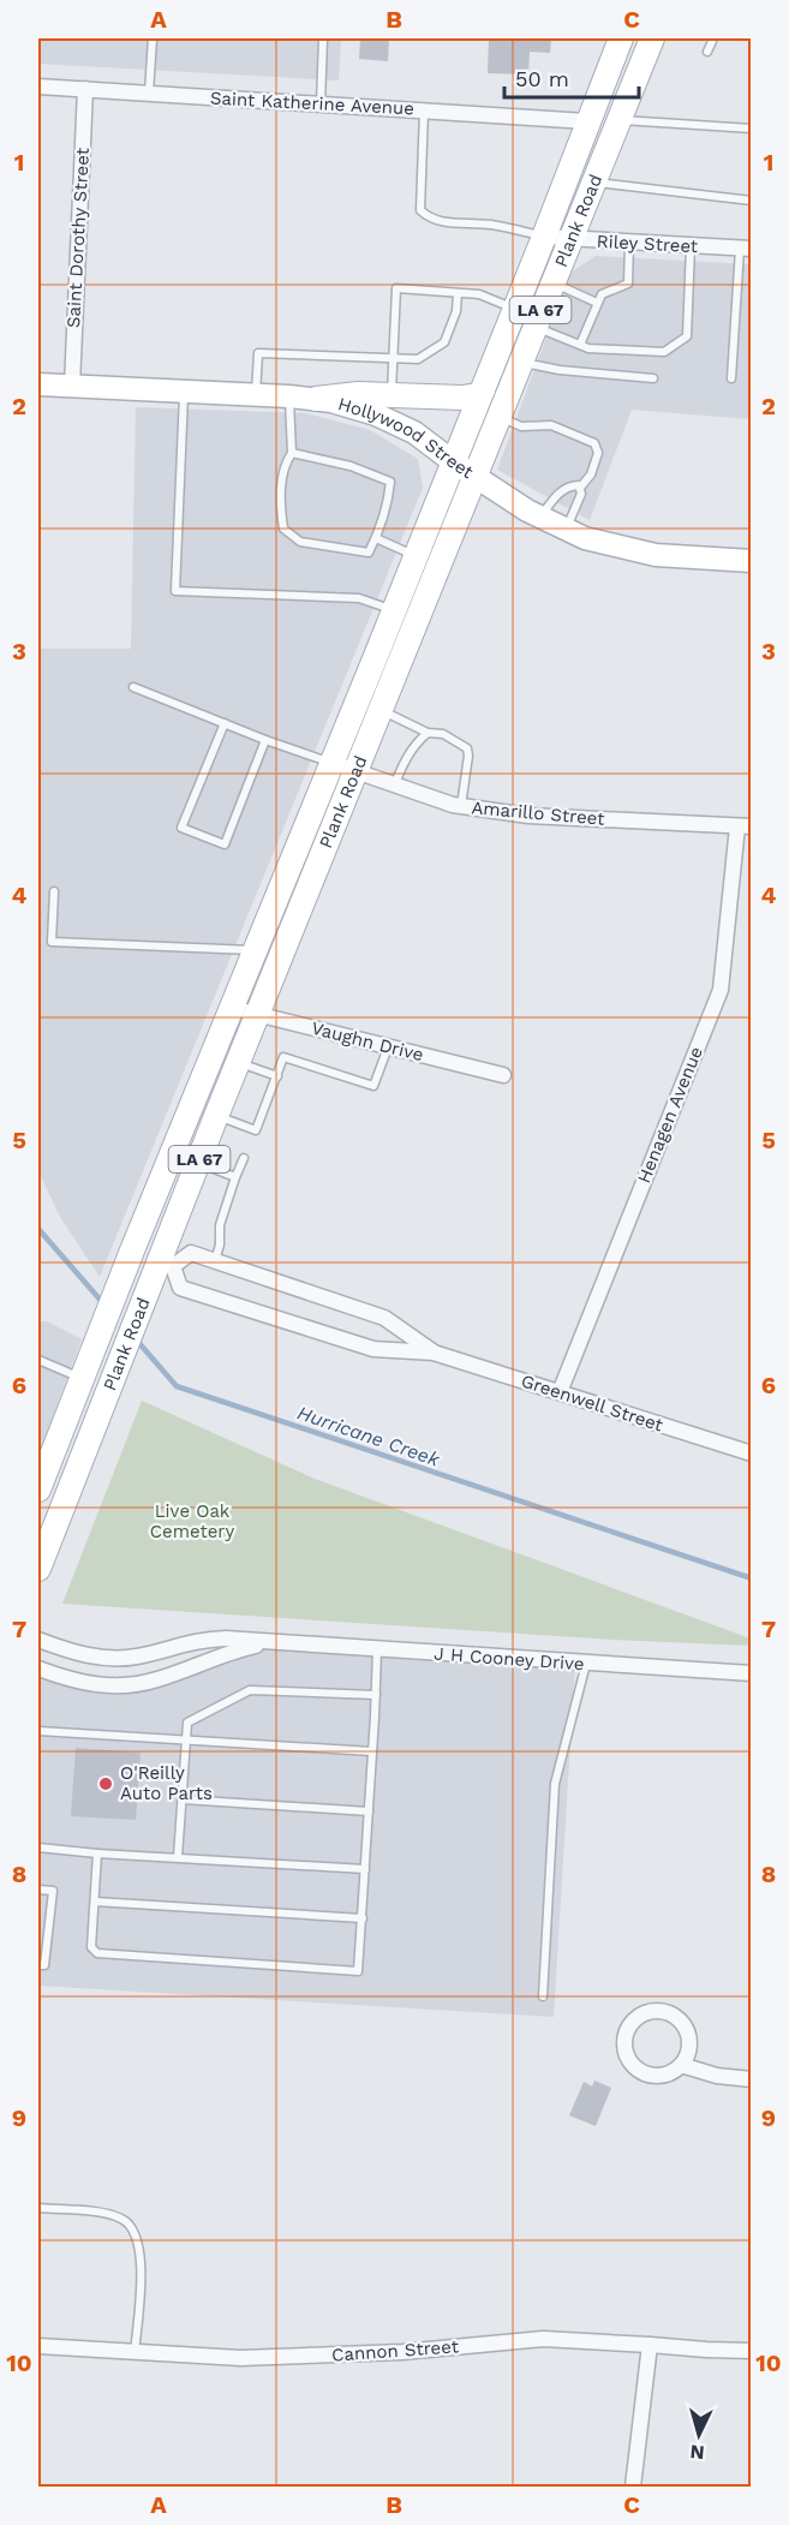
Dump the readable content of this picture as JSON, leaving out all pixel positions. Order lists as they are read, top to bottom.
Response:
{
  "streets": {
    "main road": ["Plank Road", "LA 67"],
    "street": [
      "Saint Katherine Avenue",
      "Saint Dorothy Street",
      "Riley Street",
      "Hollywood Street",
      "Amarillo Street",
      "Vaughn Drive",
      "Henagen Avenue",
      "Greenwell Street",
      "J H Cooney Drive",
      "Cannon Street"
    ]
  },
  "crossings": [
    ["Saint Katherine Avenue", "Plank Road"],
    ["Saint Katherine Avenue", "Saint Dorothy Street"],
    ["Plank Road", "Riley Street"],
    ["Plank Road", "Hollywood Street"],
    ["Plank Road", "Amarillo Street"],
    ["Plank Road", "Vaughn Drive"],
    ["Plank Road", "Greenwell Street"],
    ["Saint Dorothy Street", "Hollywood Street"],
    ["Amarillo Street", "Henagen Avenue"],
    ["Henagen Avenue", "Greenwell Street"]
  ],
  "water": ["Hurricane Creek"],
  "parks": ["Live Oak Cemetery"],
  "places": ["O'Reilly Auto Parts"],
  "scale_bar": "50 m",
  "north": "bottom",
  "grid": {
    "columns": ["A", "B", "C"],
    "rows": [
      "1",
      "2",
      "3",
      "4",
      "5",
      "6",
      "7",
      "8",
      "9",
      "10"
    ]
  }
}
